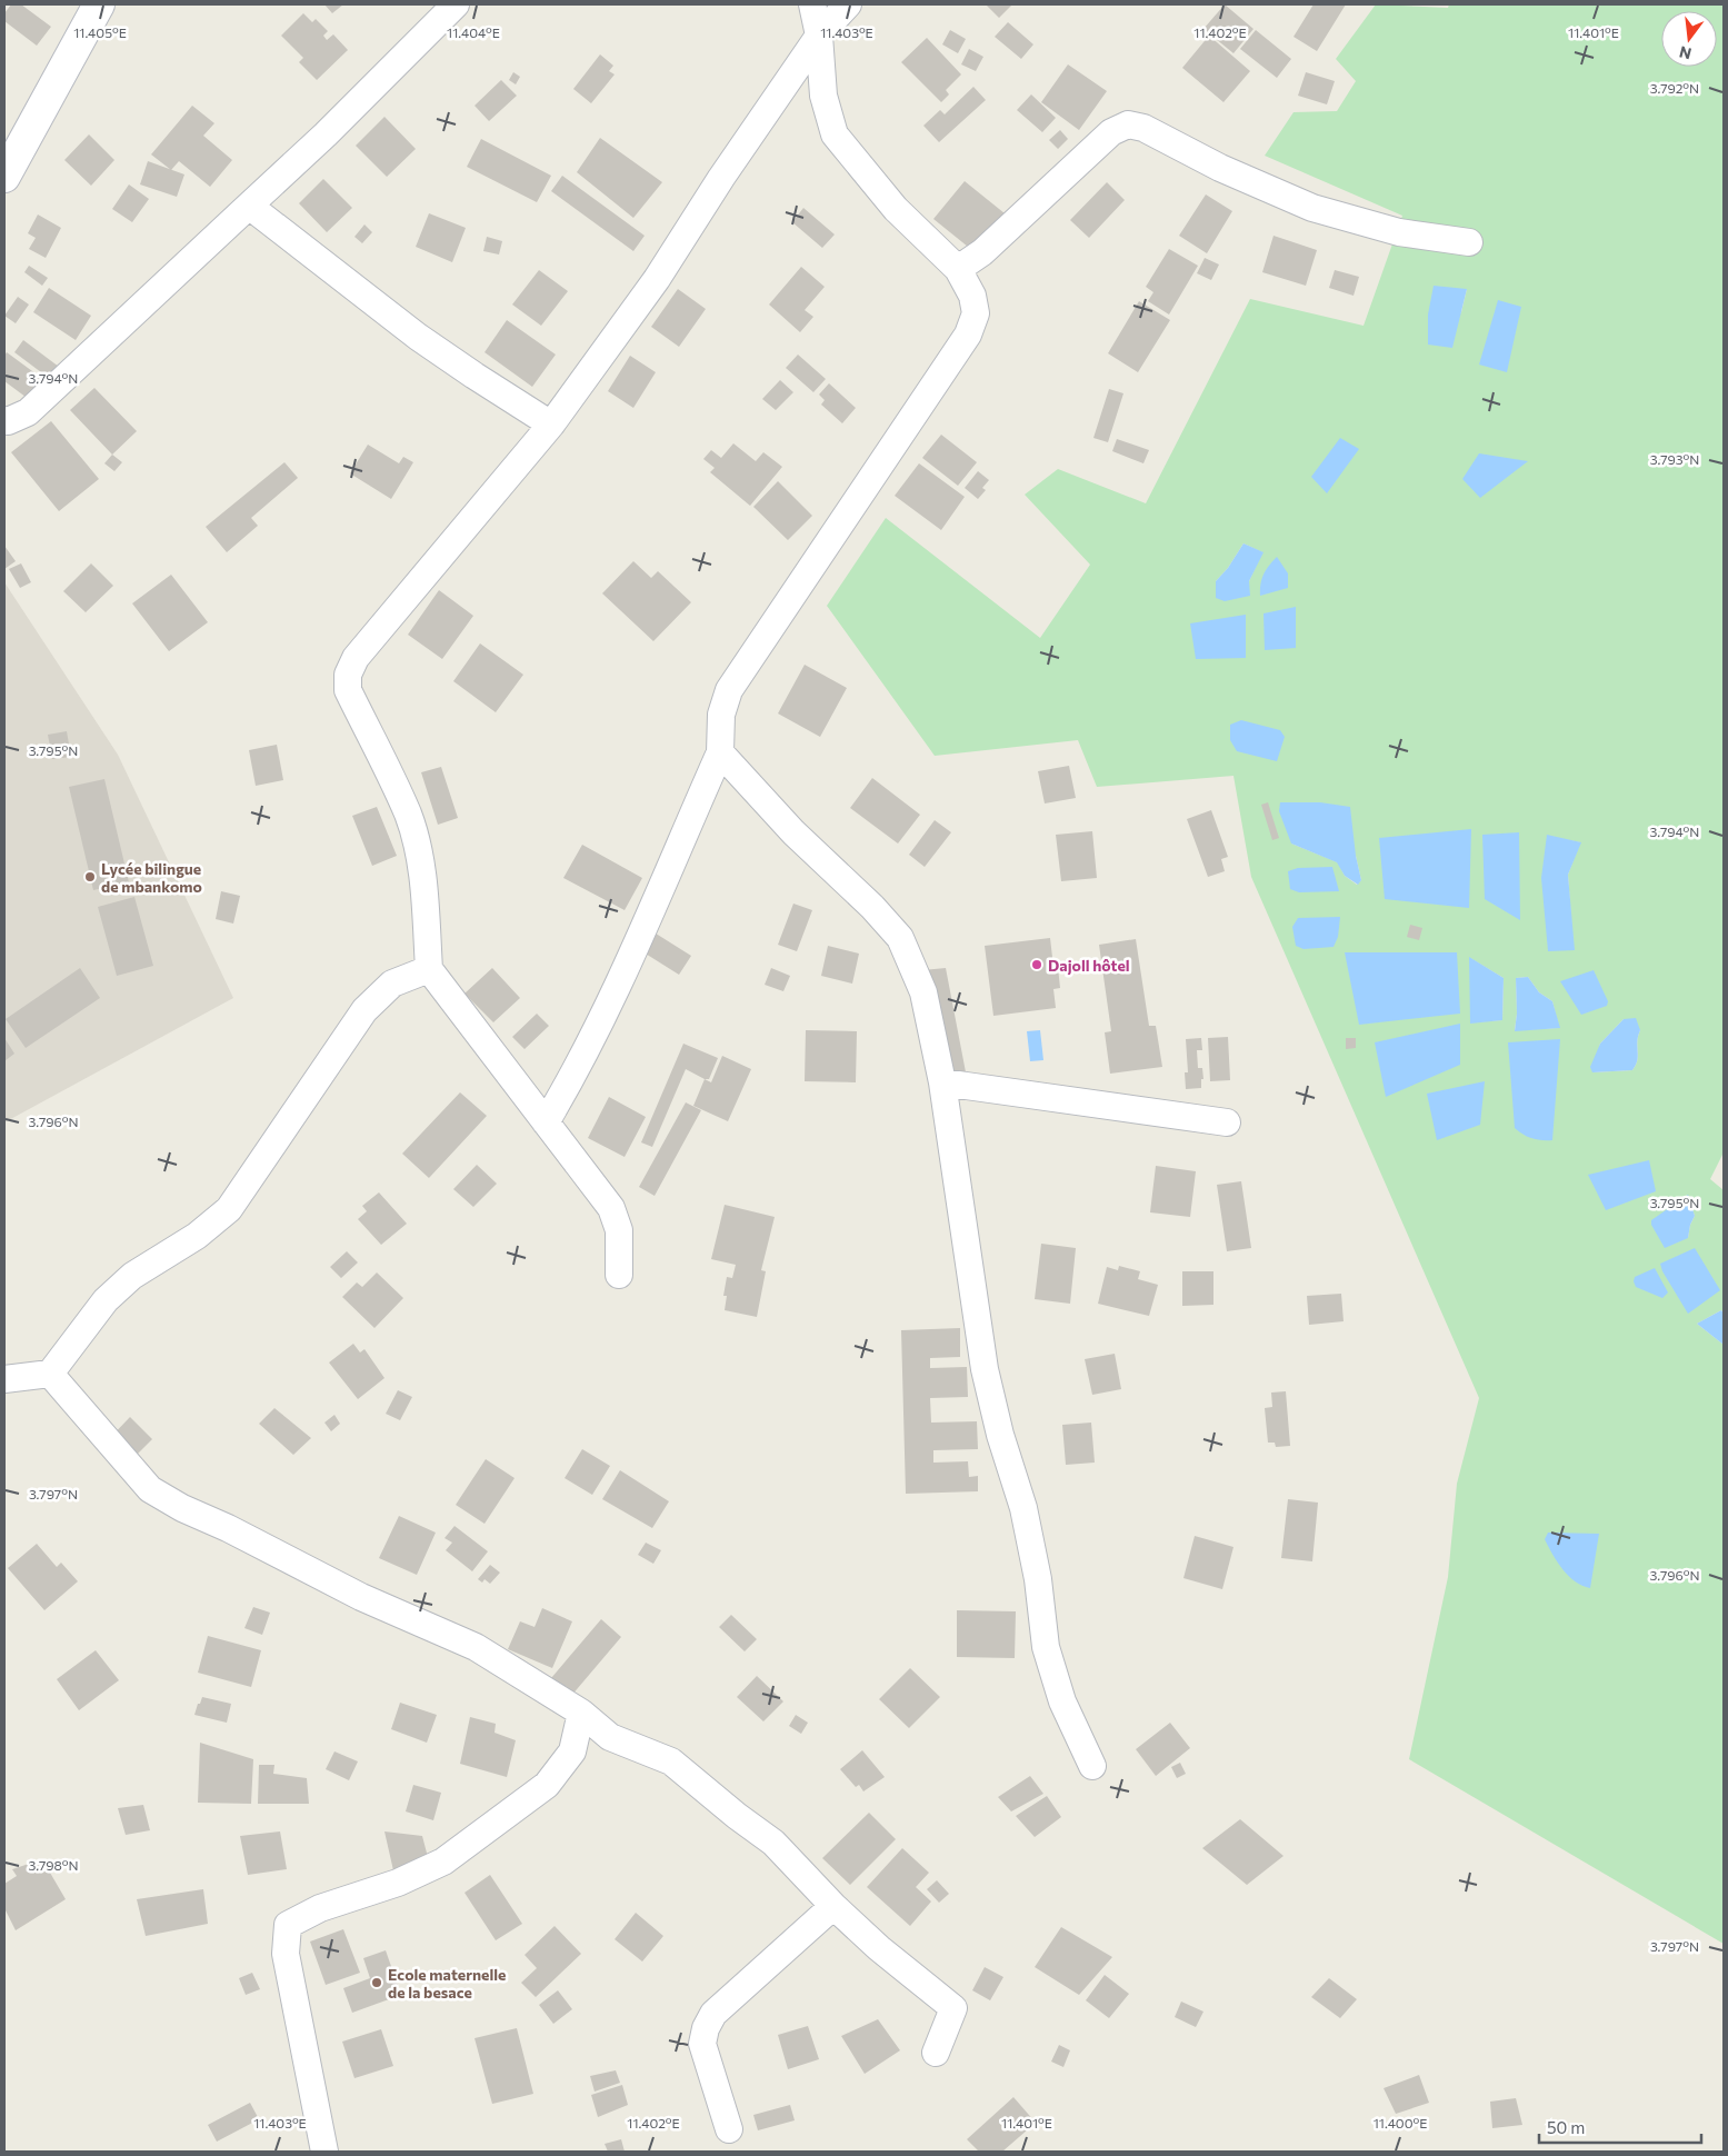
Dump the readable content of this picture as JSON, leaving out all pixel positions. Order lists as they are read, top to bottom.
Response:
{
  "places": ["Lycée bilingue de mbankomo", "Dajoll hôtel", "Ecole maternelle de la besace"],
  "scale_bar": "50 m",
  "north": "bottom",
  "coordinates": [
    "11.405°E",
    "11.404°E",
    "11.403°E",
    "11.402°E",
    "11.401°E",
    "3.792°N",
    "3.794°N",
    "3.793°N",
    "3.795°N",
    "3.796°N",
    "3.797°N",
    "3.798°N",
    "11.400°E"
  ]
}
